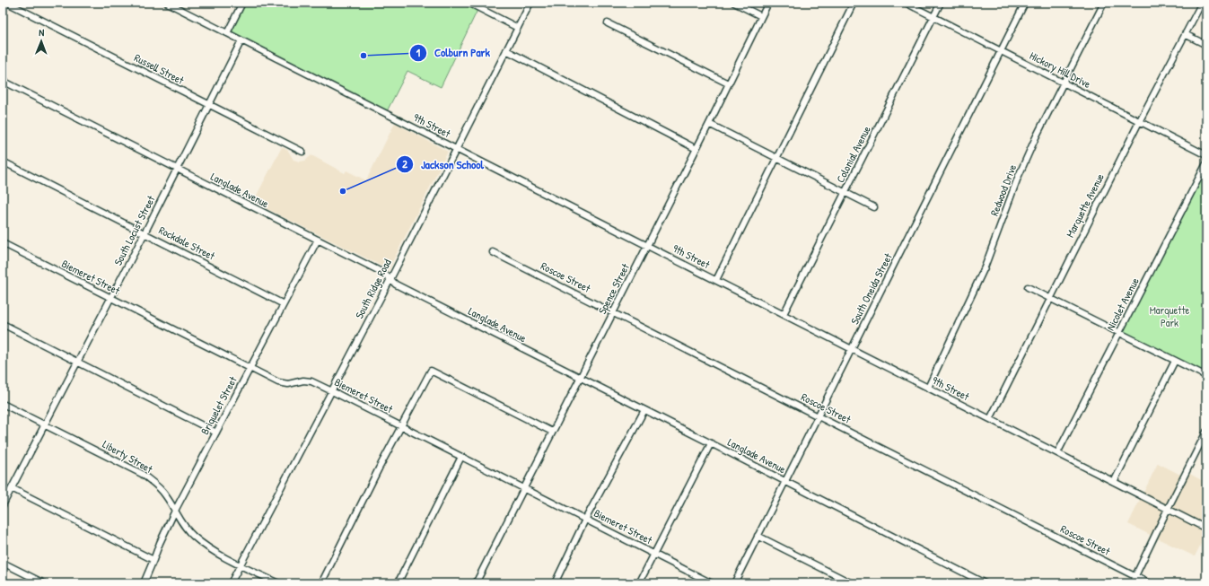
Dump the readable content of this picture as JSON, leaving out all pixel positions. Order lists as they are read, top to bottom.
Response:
{
  "streets": {
    "street": [
      "Russell Street",
      "Hickory Hill Drive",
      "9th Street",
      "Colonial Avenue",
      "Langlade Avenue",
      "Redwood Drive",
      "Marquette Avenue",
      "South Locust Street",
      "Rockdale Street",
      "Biemeret Street",
      "Roscoe Street",
      "South Ridge Road",
      "Spence Street",
      "South Oneida Street",
      "Nicolet Avenue",
      "Briquelet Street",
      "Liberty Street"
    ]
  },
  "crossings": [
    ["Russell Street", "South Locust Street"],
    ["Hickory Hill Drive", "Colonial Avenue"],
    ["Hickory Hill Drive", "Redwood Drive"],
    ["Hickory Hill Drive", "Marquette Avenue"],
    ["Hickory Hill Drive", "South Oneida Street"],
    ["9th Street", "Colonial Avenue"],
    ["9th Street", "Redwood Drive"],
    ["9th Street", "Marquette Avenue"],
    ["9th Street", "South Locust Street"],
    ["9th Street", "South Ridge Road"],
    ["9th Street", "Spence Street"],
    ["9th Street", "South Oneida Street"],
    ["9th Street", "Nicolet Avenue"],
    ["Langlade Avenue", "South Locust Street"],
    ["Langlade Avenue", "South Ridge Road"],
    ["Langlade Avenue", "Spence Street"],
    ["Langlade Avenue", "South Oneida Street"],
    ["Langlade Avenue", "Briquelet Street"],
    ["South Locust Street", "Rockdale Street"],
    ["South Locust Street", "Biemeret Street"],
    ["South Locust Street", "Liberty Street"],
    ["Rockdale Street", "Briquelet Street"],
    ["Biemeret Street", "South Ridge Road"],
    ["Biemeret Street", "Spence Street"],
    ["Biemeret Street", "Briquelet Street"],
    ["Roscoe Street", "Spence Street"],
    ["Roscoe Street", "South Oneida Street"],
    ["South Ridge Road", "Liberty Street"],
    ["Briquelet Street", "Liberty Street"]
  ],
  "parks": ["Marquette Park"],
  "places": ["Colburn Park", "Jackson School"],
  "north": "top"
}
